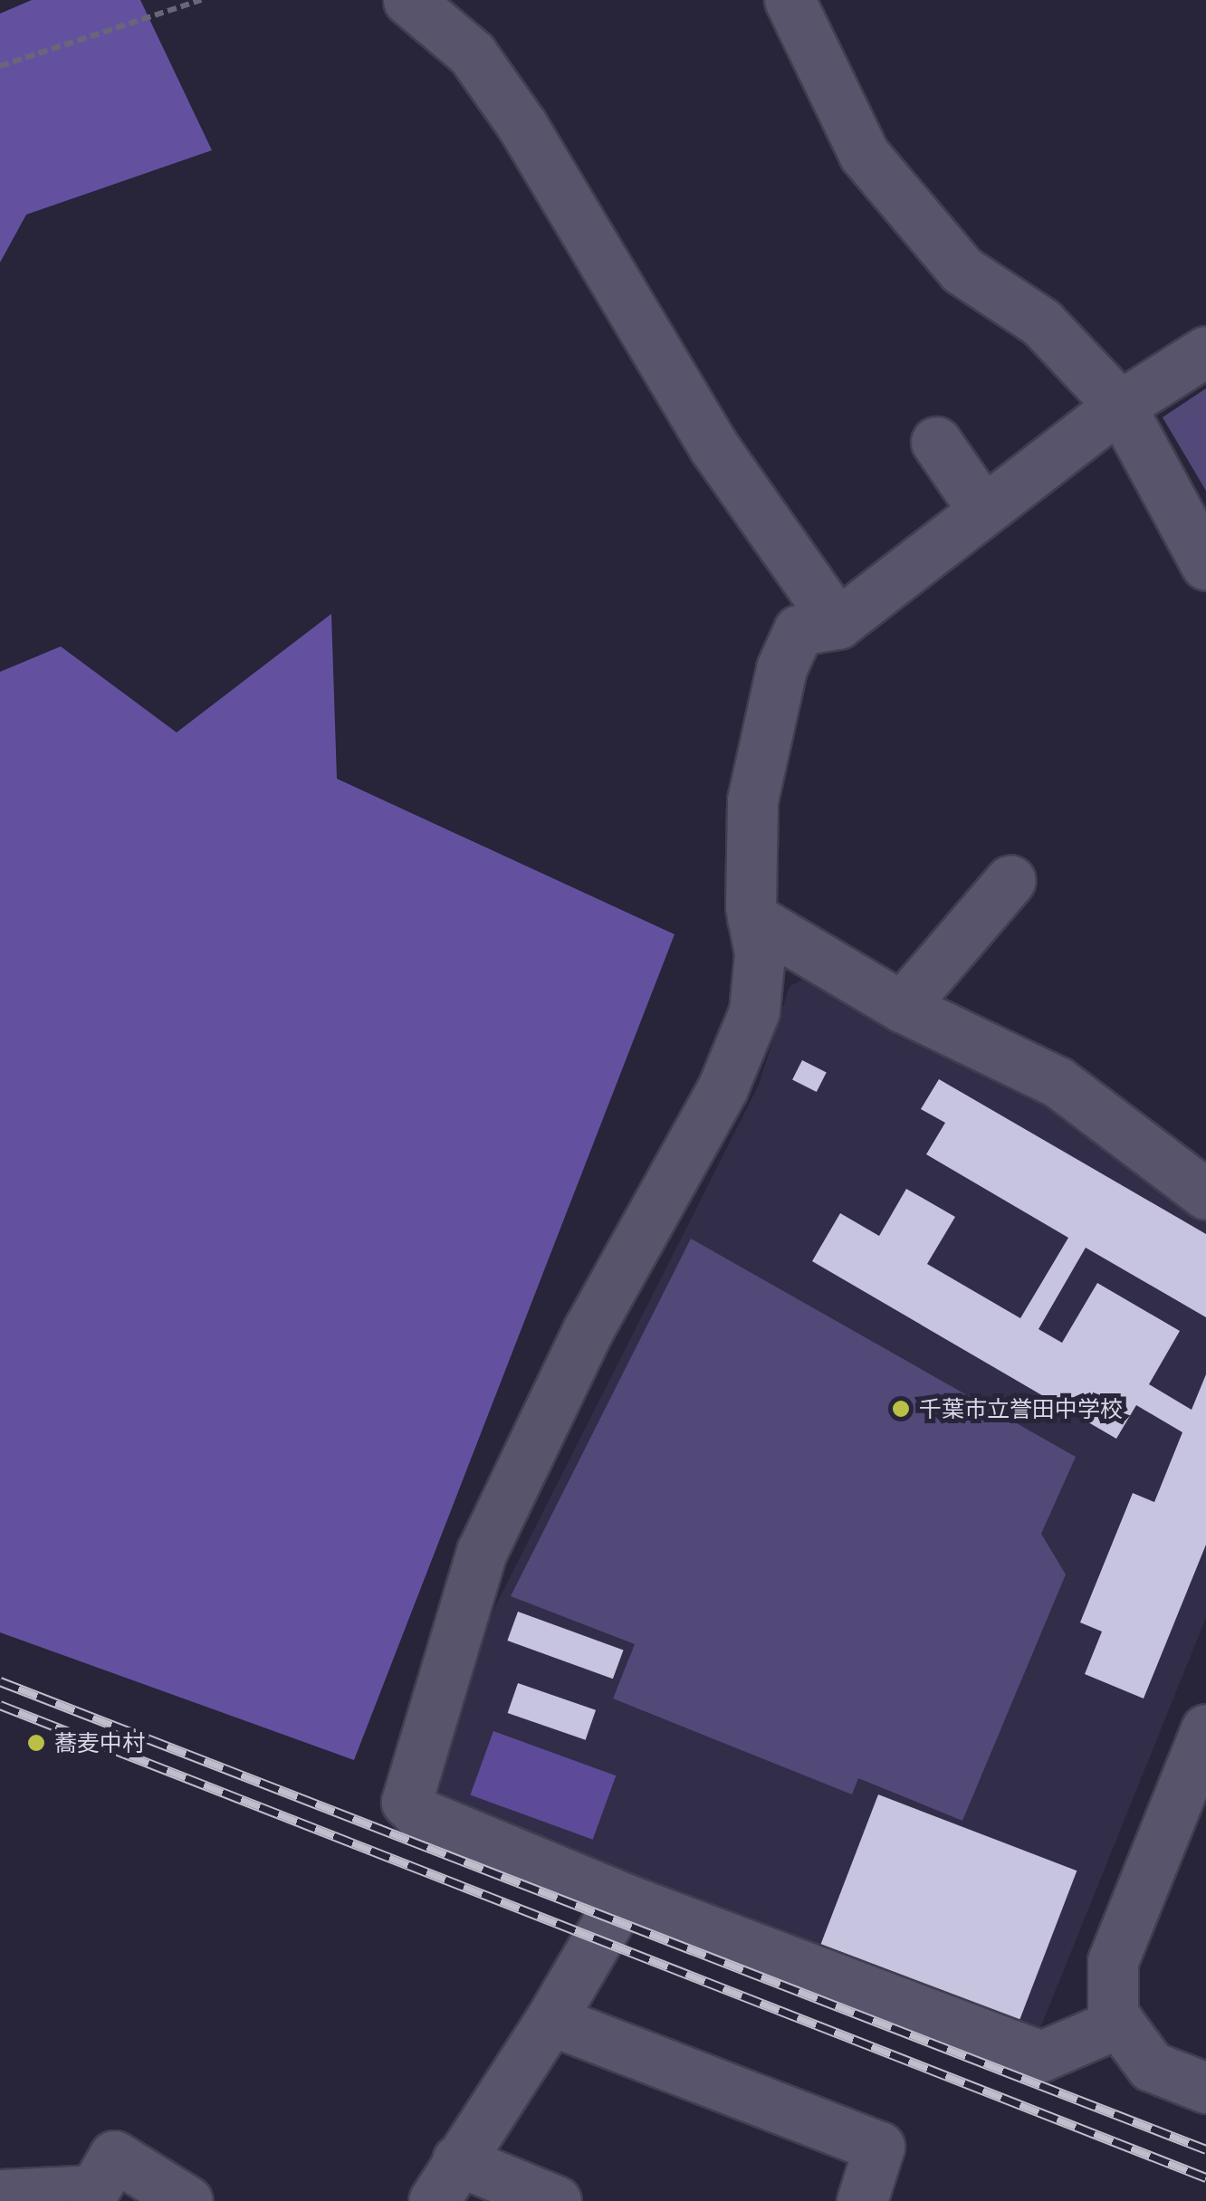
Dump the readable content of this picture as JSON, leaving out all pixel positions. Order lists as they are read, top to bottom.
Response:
{
  "places": ["千葉市立誉田中学校", "蕎麦中村"]
}
